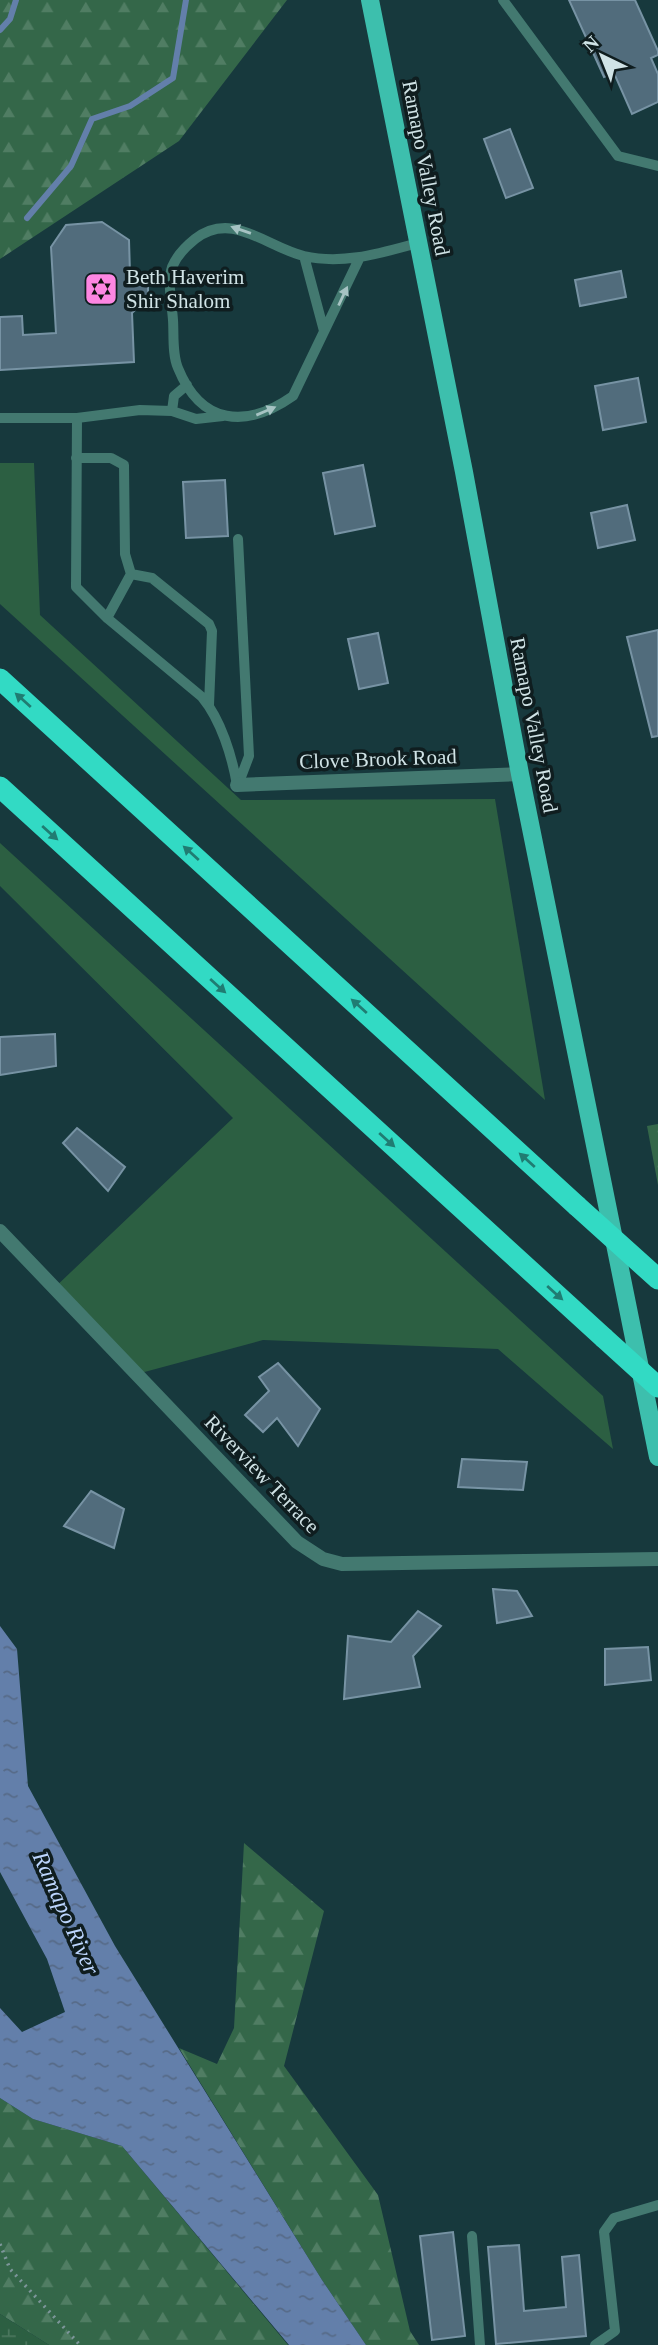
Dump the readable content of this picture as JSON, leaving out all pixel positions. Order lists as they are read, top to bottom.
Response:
{
  "streets": {
    "main road": ["Ramapo Valley Road"],
    "street": ["Clove Brook Road", "Riverview Terrace"]
  },
  "crossings": [
    ["Ramapo Valley Road", "Clove Brook Road"]
  ],
  "water": ["Ramapo River"],
  "places": {
    "synagogue": ["Beth Haverim Shir Shalom"]
  },
  "north": "top left"
}
